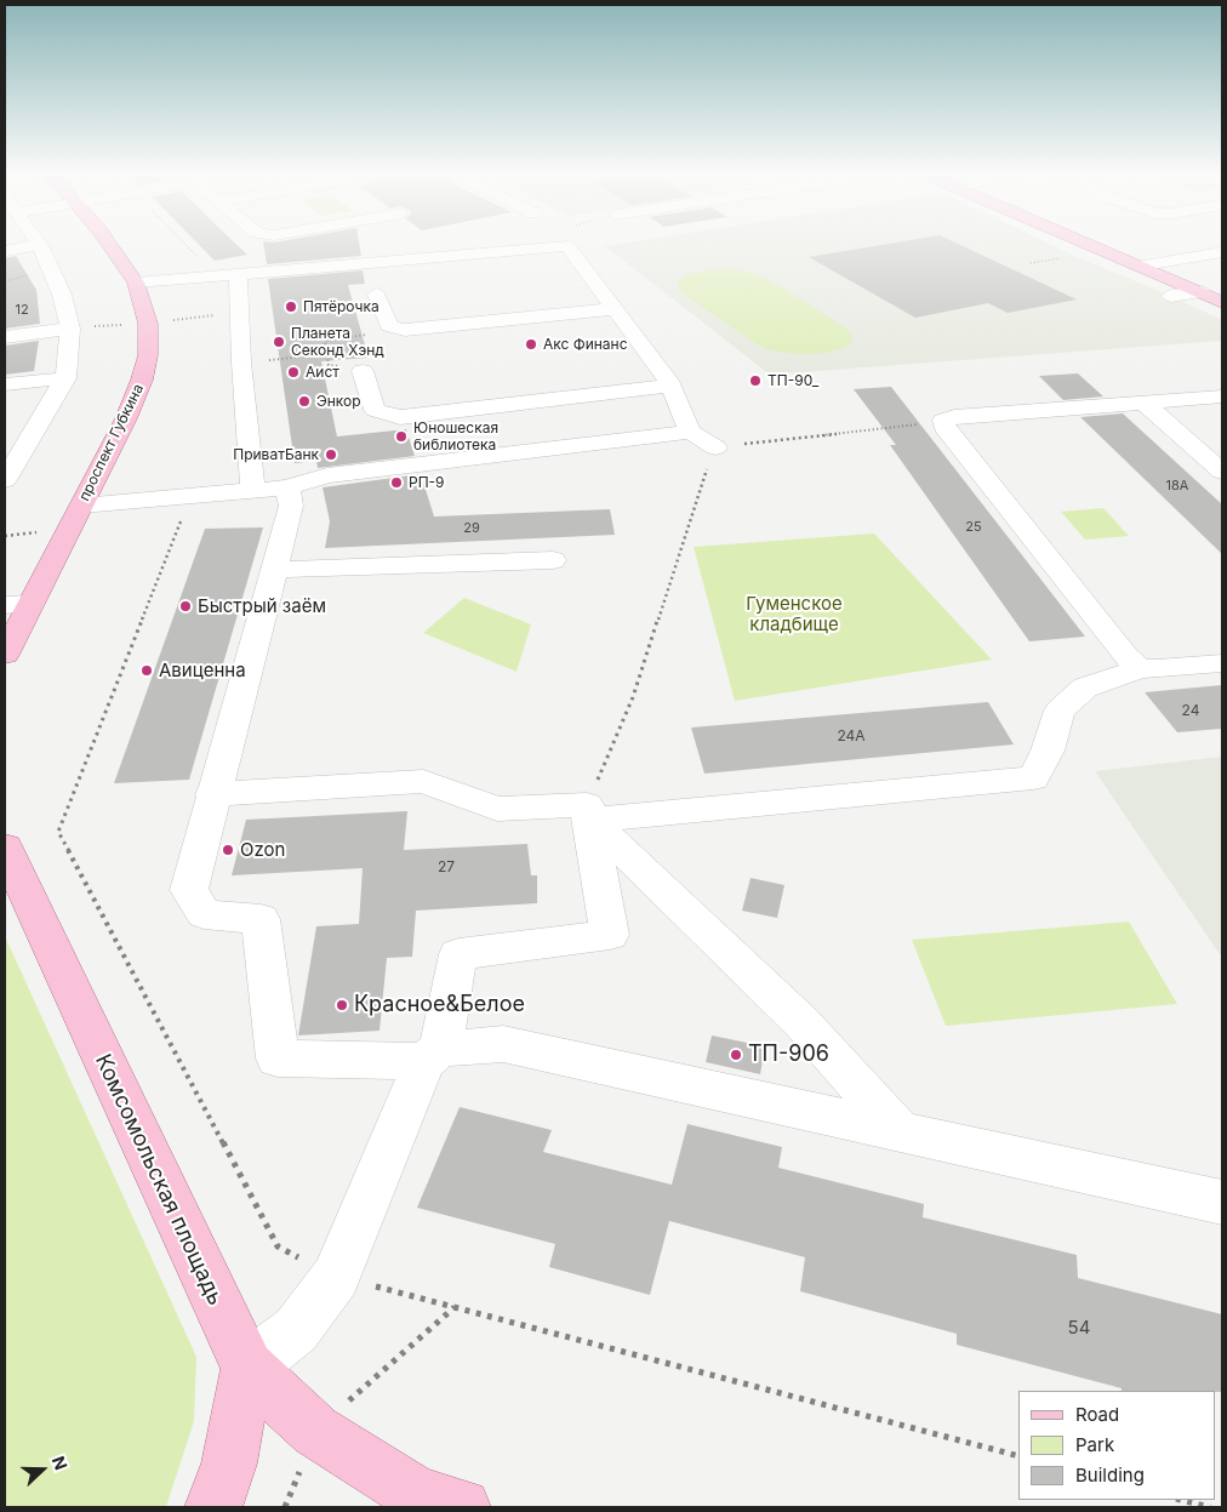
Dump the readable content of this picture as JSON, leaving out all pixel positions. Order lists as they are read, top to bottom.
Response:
{
  "streets": {
    "main road": ["проспект Губкина", "Комсомольская площадь"]
  },
  "parks": ["Гуменское кладбище"],
  "places": [
    "Пятёрочка",
    "Планета Секонд Хэнд",
    "Акс Финанс",
    "Аист",
    "ТП-90_",
    "Энкор",
    "Юношеская библиотека",
    "ПриватБанк",
    "РП-9",
    "Быстрый заём",
    "Авиценна",
    "Ozon",
    "Красное&Белое",
    "ТП-906"
  ],
  "house_numbers": [
    "12",
    "18А",
    "25",
    "29",
    "24",
    "24А",
    "27",
    "54"
  ],
  "legend": ["Road", "Park", "Building"],
  "north": "right"
}
